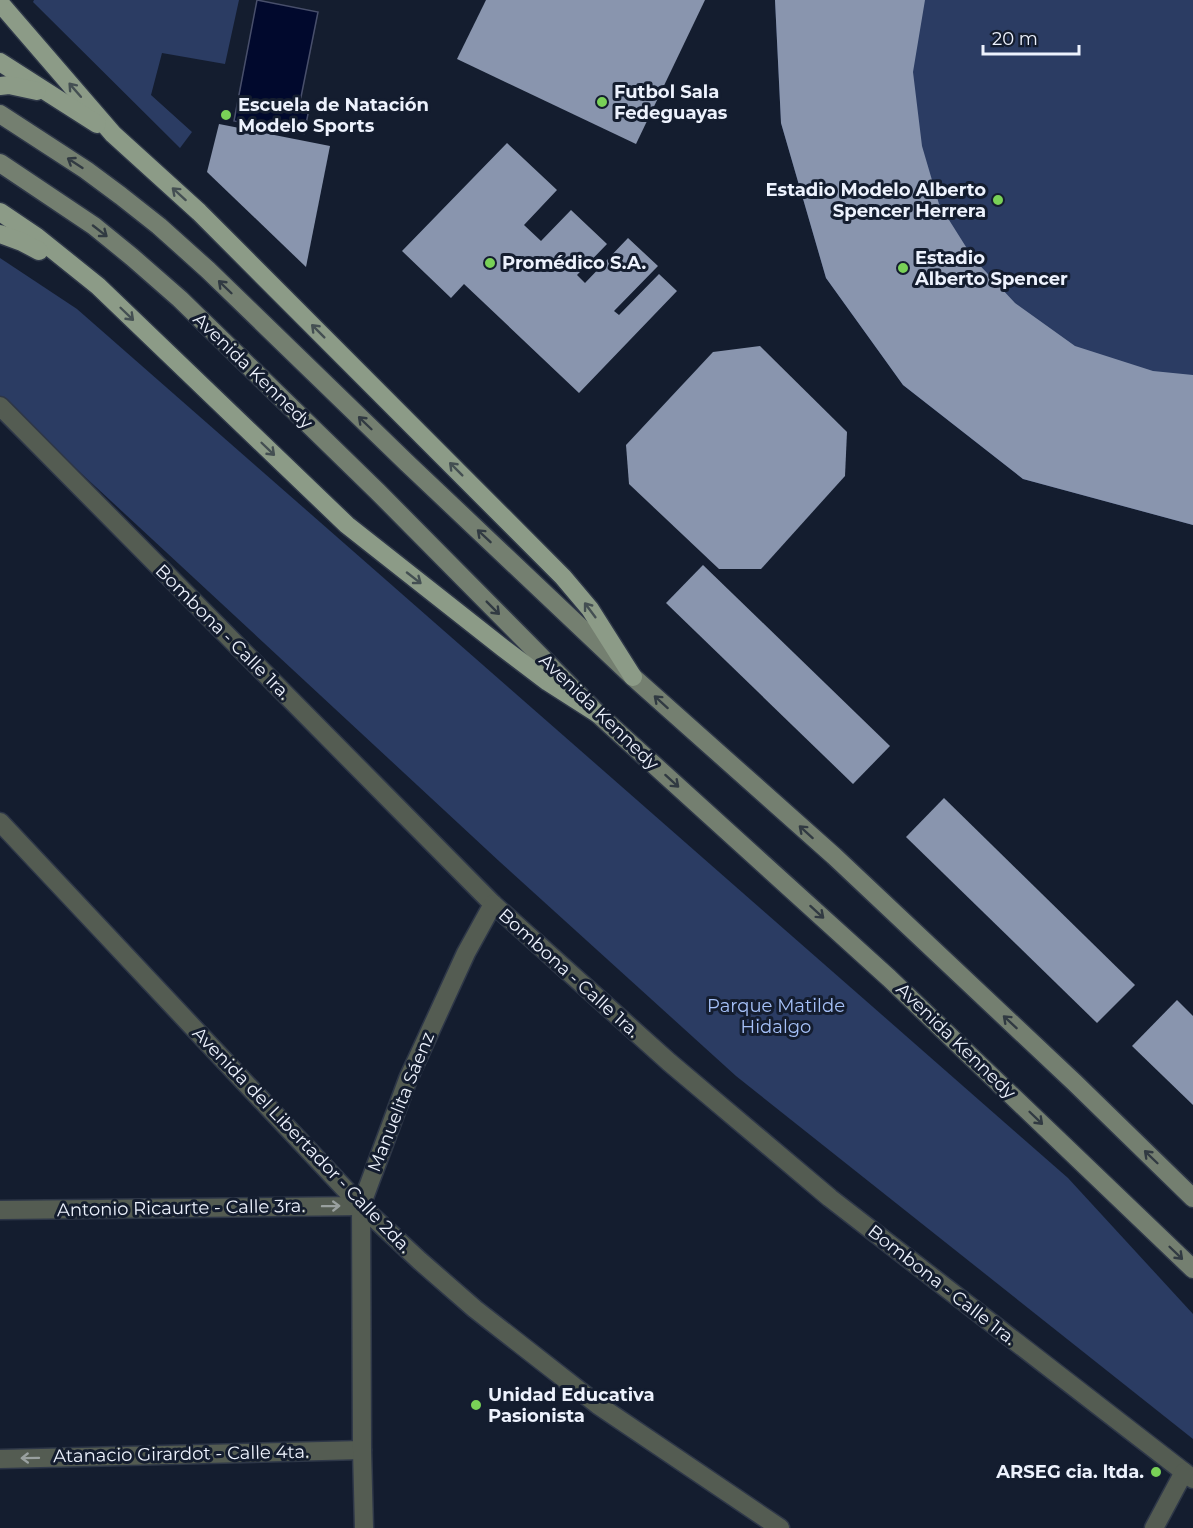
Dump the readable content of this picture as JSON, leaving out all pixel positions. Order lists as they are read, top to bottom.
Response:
{
  "streets": {
    "main road": ["Avenida Kennedy"],
    "street": [
      "Bombona - Calle 1ra.",
      "Manuelita Sáenz",
      "Avenida del Libertador - Calle 2da.",
      "Antonio Ricaurte - Calle 3ra.",
      "Atanacio Girardot - Calle 4ta."
    ]
  },
  "crossings": [
    ["Bombona - Calle 1ra.", "Manuelita Sáenz"],
    ["Manuelita Sáenz", "Avenida del Libertador - Calle 2da."],
    ["Manuelita Sáenz", "Antonio Ricaurte - Calle 3ra."],
    ["Manuelita Sáenz", "Atanacio Girardot - Calle 4ta."],
    ["Avenida del Libertador - Calle 2da.", "Antonio Ricaurte - Calle 3ra."]
  ],
  "one_way": ["Antonio Ricaurte - Calle 3ra.", "Atanacio Girardot - Calle 4ta."],
  "parks": ["Parque Matilde Hidalgo"],
  "places": [
    "Futbol Sala Fedeguayas",
    "Escuela de Natación Modelo Sports",
    "Estadio Modelo Alberto Spencer Herrera",
    "Promédico S.A.",
    "Estadio Alberto Spencer",
    "Unidad Educativa Pasionista",
    "ARSEG cia. ltda."
  ],
  "scale_bar": "20 m"
}
